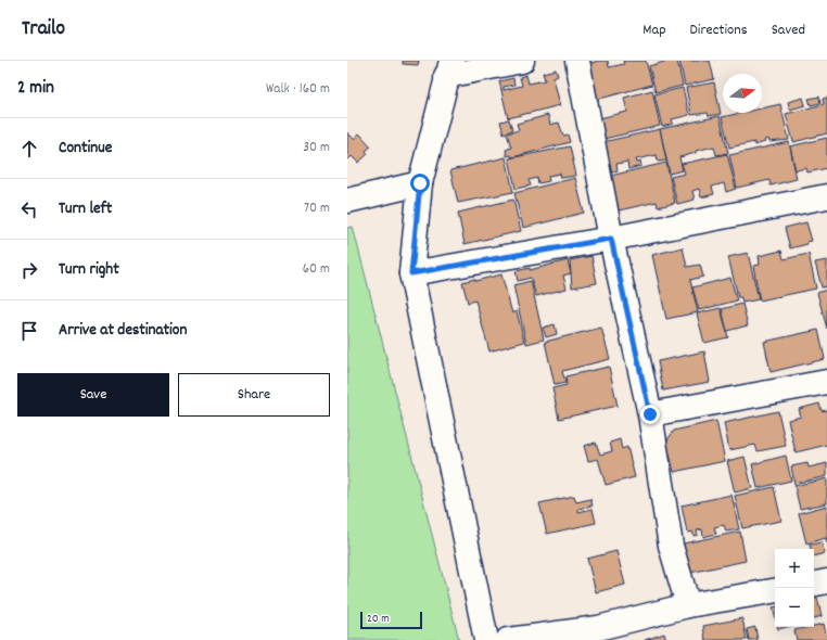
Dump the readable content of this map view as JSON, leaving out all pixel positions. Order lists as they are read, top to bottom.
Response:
{
  "scale_bar": "20 m",
  "north": "right",
  "page": {
    "header": "Trailo",
    "nav": ["Map", "Directions", "Saved"],
    "heading": ["2 min", "Walk · 160 m"],
    "list": [
      ["Continue", "30 m"],
      ["Turn left", "70 m"],
      ["Turn right", "60 m"],
      "Arrive at destination"
    ],
    "buttons": ["Save", "Share"],
    "map_buttons": ["+", "−"],
    "scale": "20 m"
  }
}
